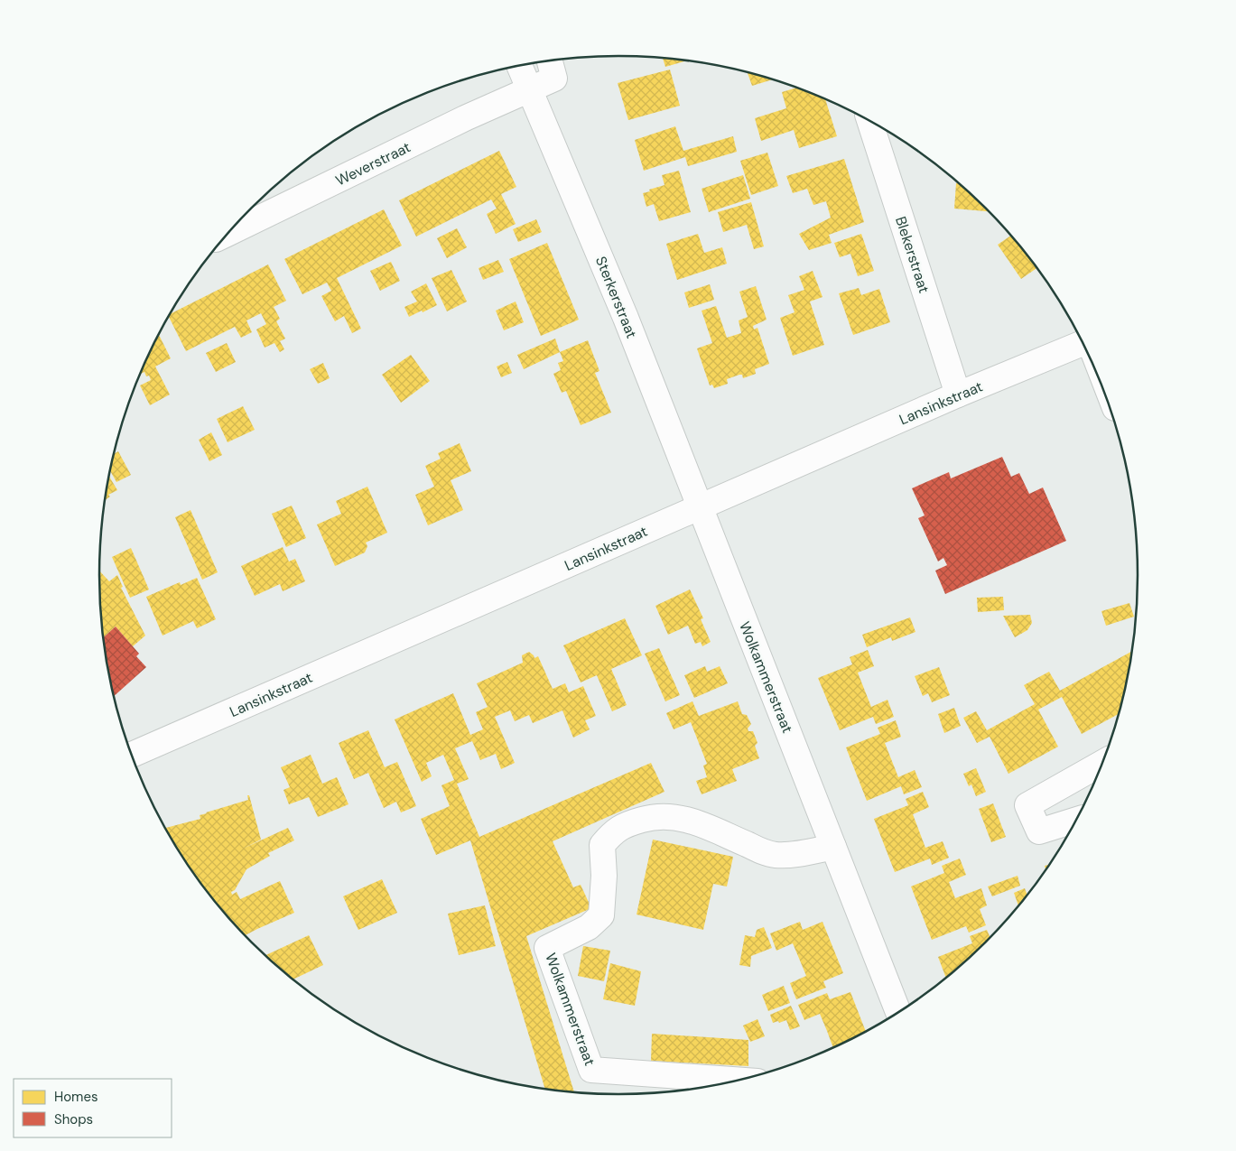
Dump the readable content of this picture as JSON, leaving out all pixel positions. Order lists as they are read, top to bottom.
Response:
{
  "streets": {
    "street": [
      "Weverstraat",
      "Blekerstraat",
      "Sterkerstraat",
      "Lansinkstraat",
      "Wolkammerstraat"
    ]
  },
  "crossings": [
    ["Weverstraat", "Sterkerstraat"],
    ["Blekerstraat", "Lansinkstraat"],
    ["Sterkerstraat", "Lansinkstraat"],
    ["Sterkerstraat", "Wolkammerstraat"],
    ["Lansinkstraat", "Wolkammerstraat"]
  ],
  "legend": ["Homes", "Shops"]
}
